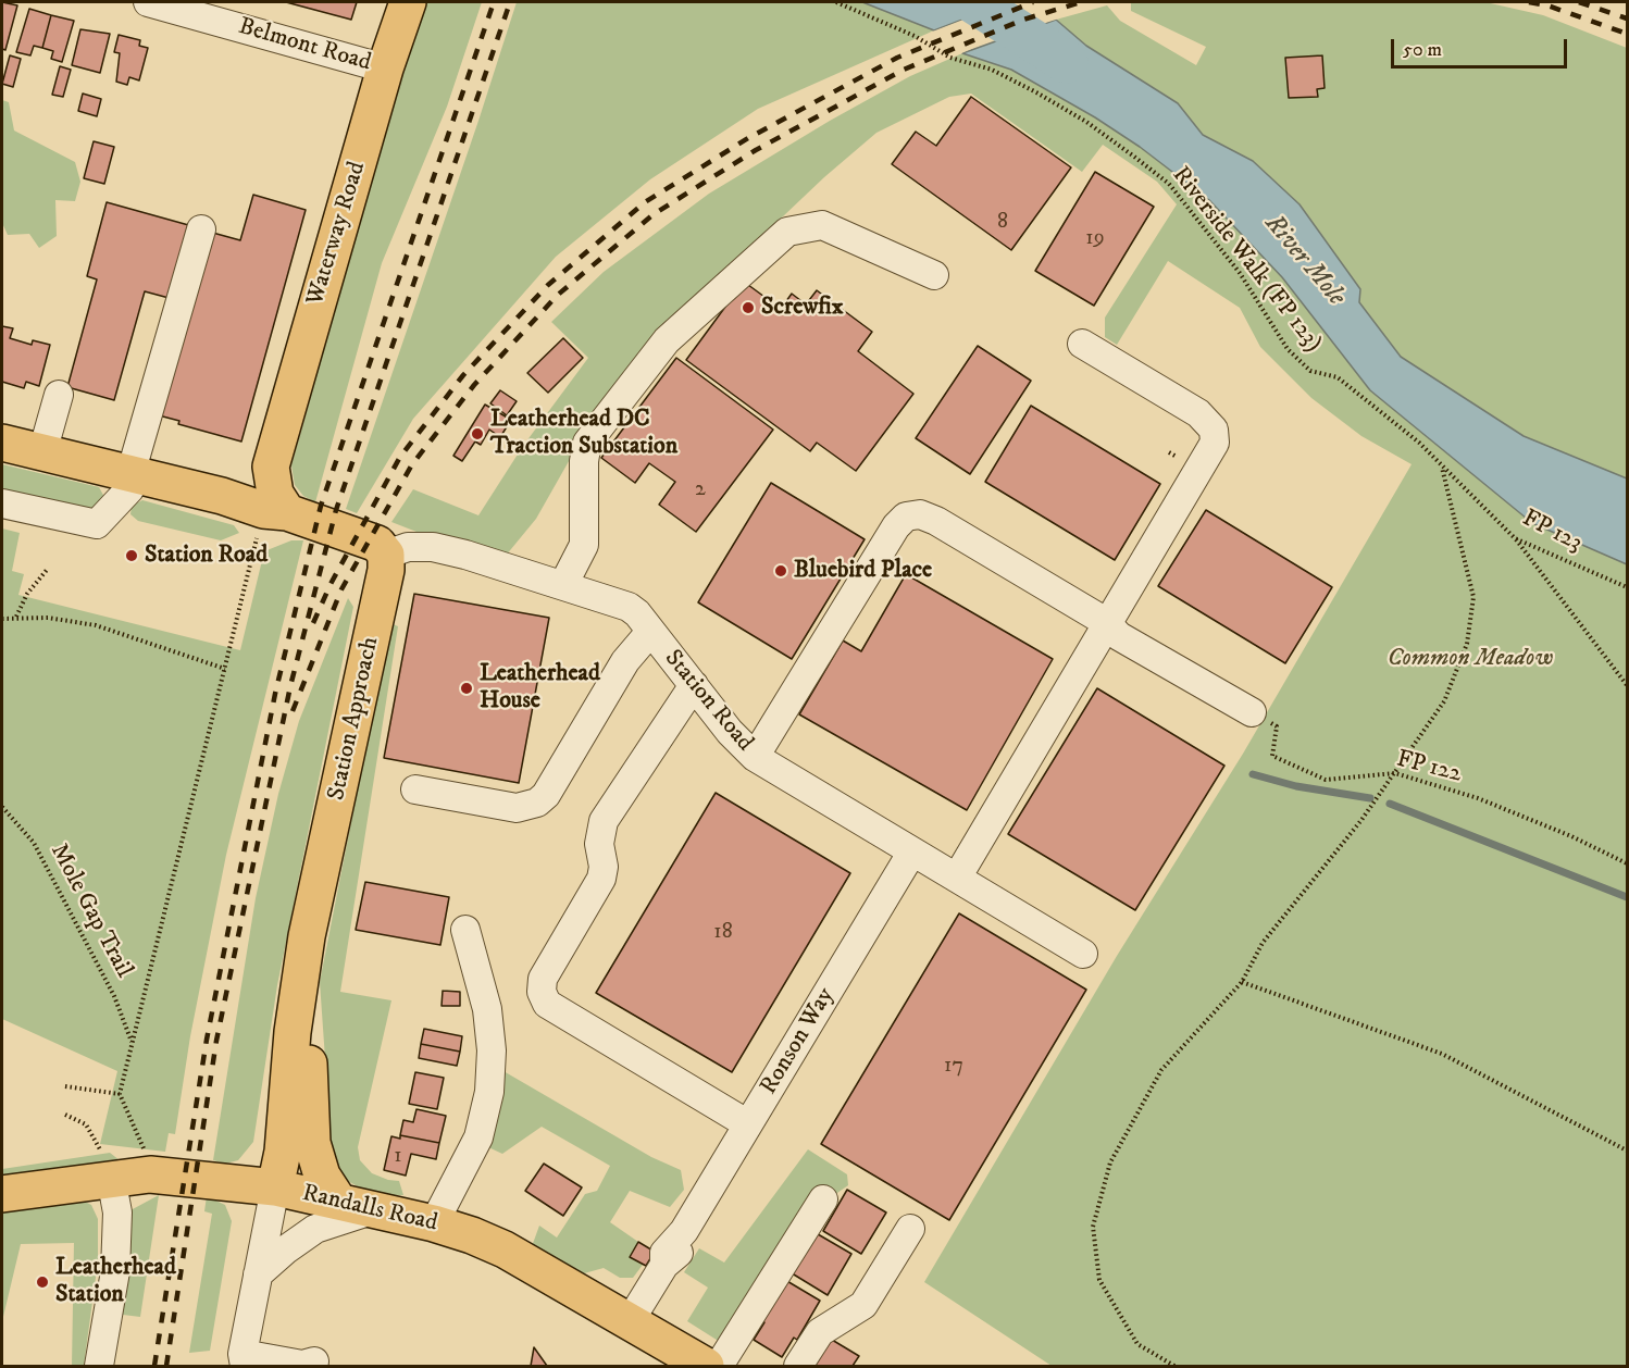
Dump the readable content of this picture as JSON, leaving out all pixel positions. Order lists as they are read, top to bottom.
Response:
{
  "streets": {
    "main road": ["Waterway Road", "Station Approach", "Randalls Road"],
    "street": ["Belmont Road", "Station Road", "Ronson Way"],
    "path": [
      "Riverside Walk (FP 123)",
      "FP 123",
      "FP 122",
      "Mole Gap Trail"
    ]
  },
  "crossings": [
    ["Belmont Road", "Waterway Road"],
    ["Riverside Walk (FP 123)", "FP 123"],
    ["Station Road", "Station Approach"],
    ["Station Road", "Ronson Way"],
    ["Station Approach", "Randalls Road"],
    ["Ronson Way", "Randalls Road"]
  ],
  "water": ["River Mole"],
  "parks": ["Common Meadow"],
  "places": [
    "Screwfix",
    "Leatherhead DC Traction Substation",
    "Station Road",
    "Bluebird Place",
    "Leatherhead House",
    "Leatherhead Station"
  ],
  "house_numbers": [
    "8",
    "19",
    "2",
    "18",
    "17",
    "1"
  ],
  "scale_bar": "50 m"
}
